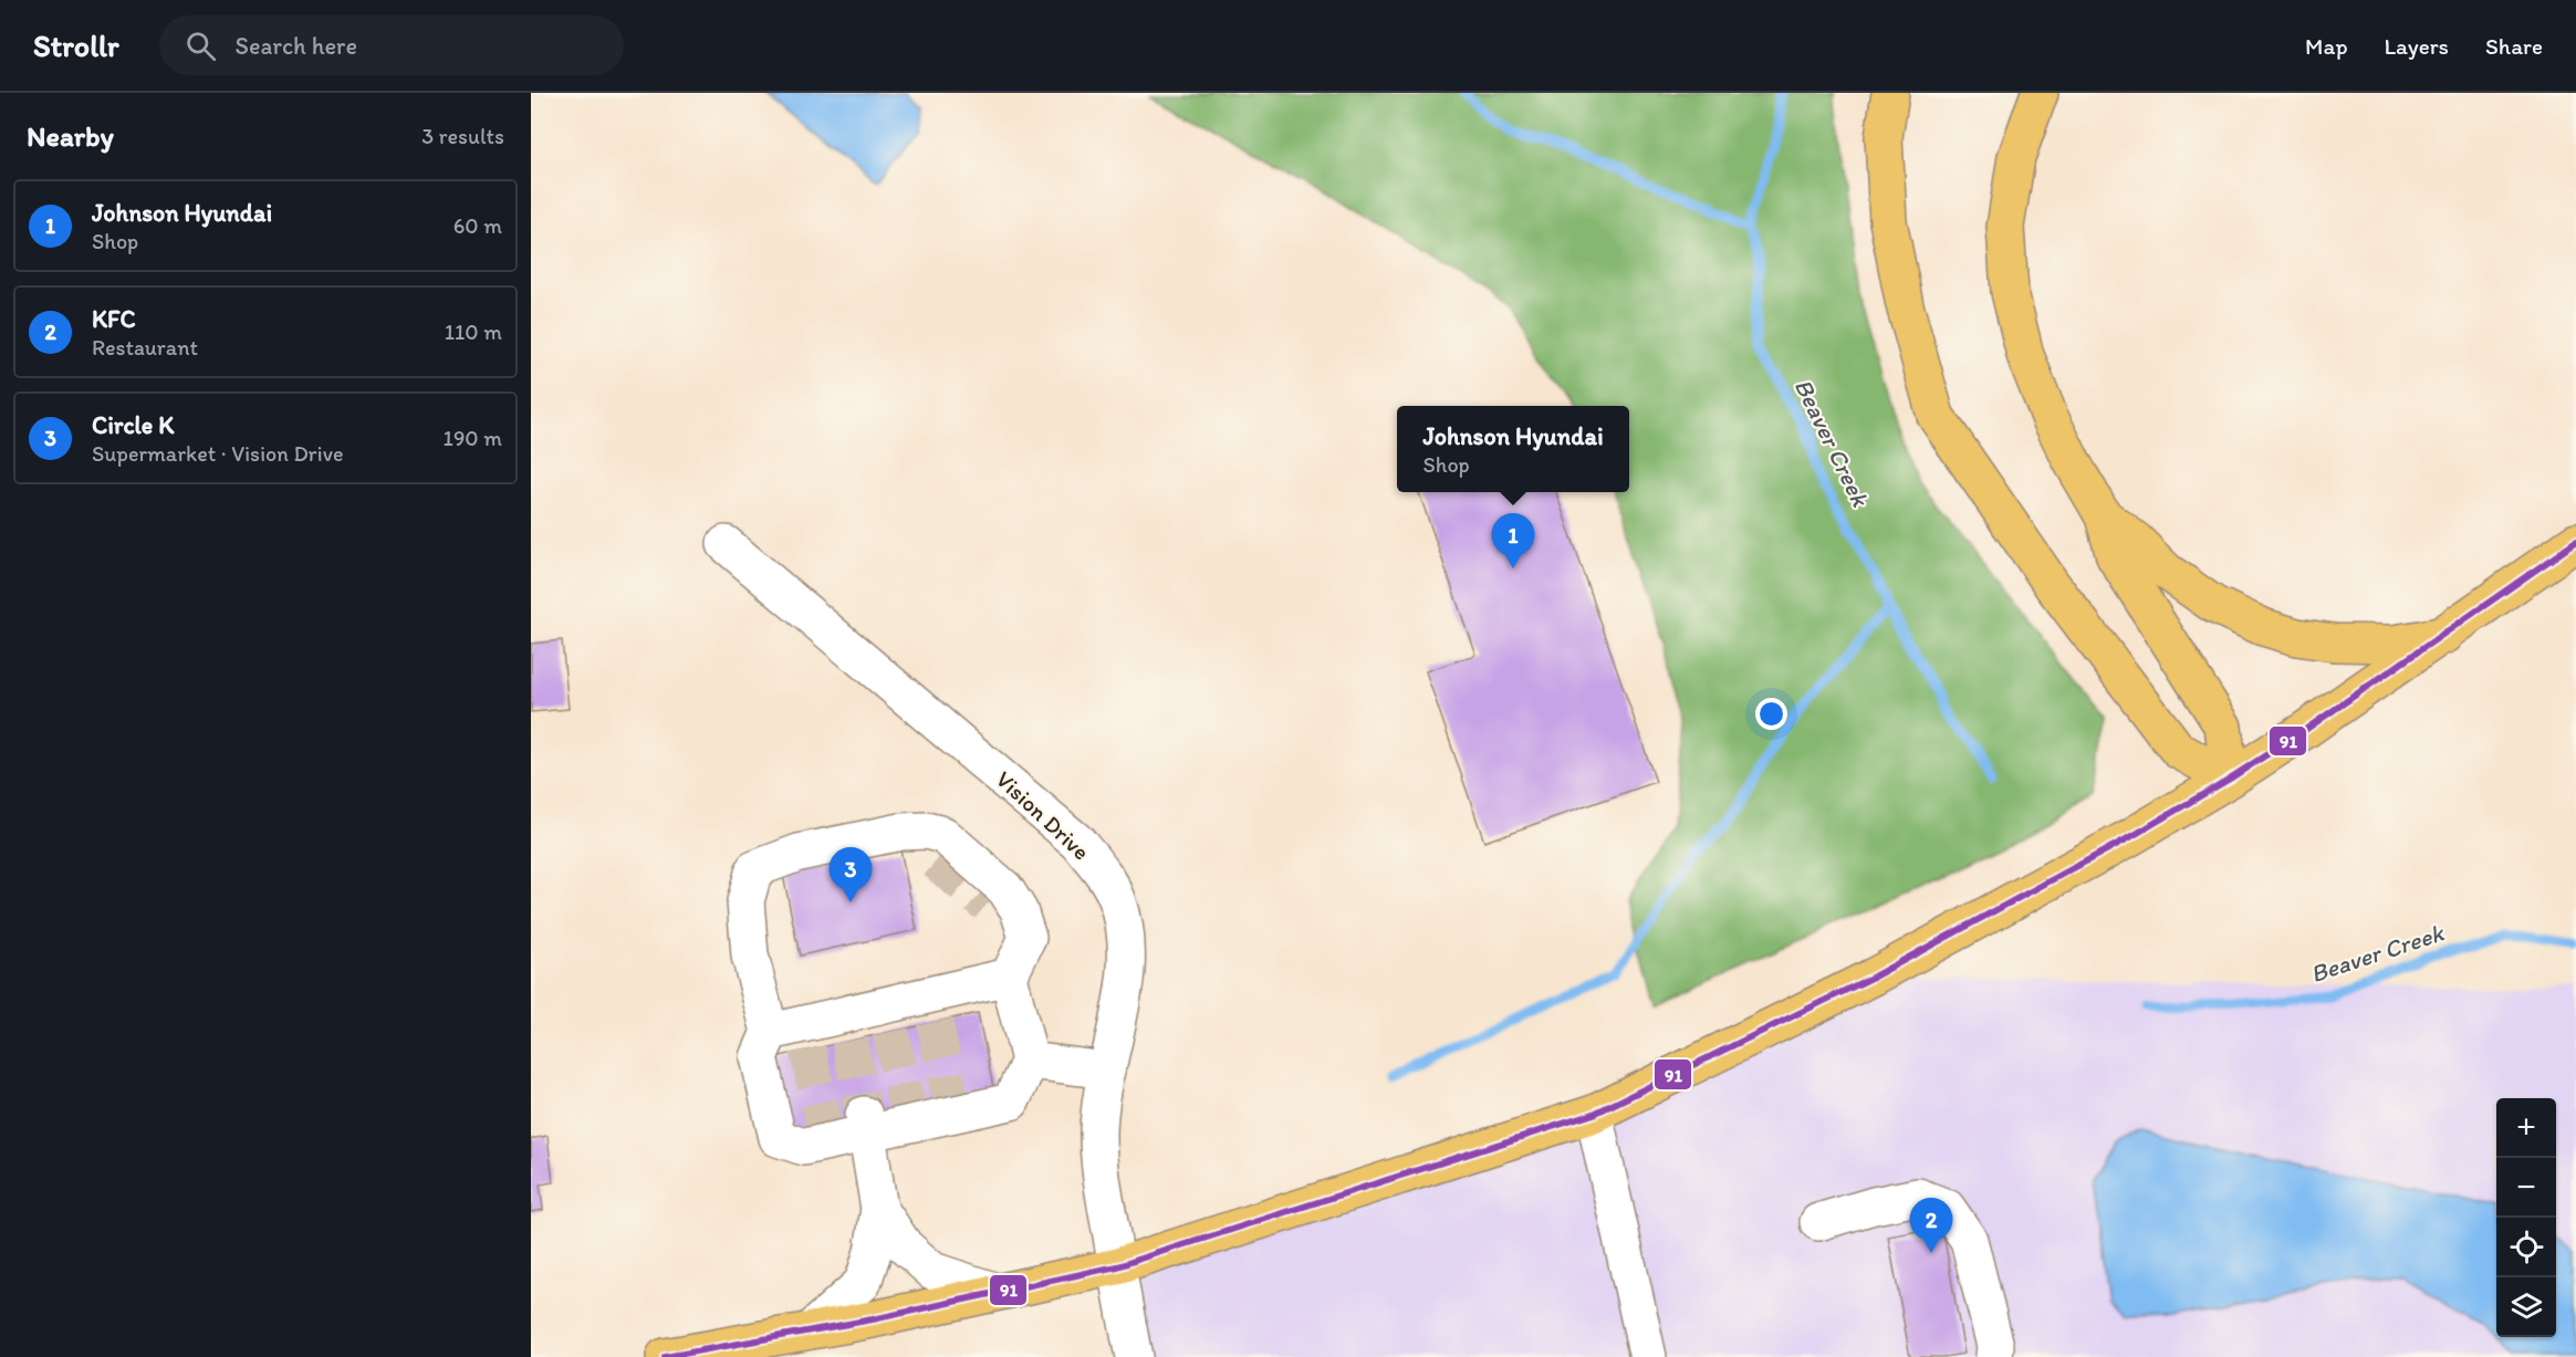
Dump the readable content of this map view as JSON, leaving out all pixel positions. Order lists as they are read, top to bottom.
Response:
{
  "streets": {
    "street": ["Vision Drive"]
  },
  "water": ["Beaver Creek"],
  "lines": ["transit line 91"],
  "page": {
    "header": "Strollr",
    "search": "Search here",
    "nav": ["Map", "Layers", "Share"],
    "heading": ["Nearby", "3 results"],
    "list": [
      {
        "mark": "1",
        "name": "Johnson Hyundai",
        "note": "Shop",
        "value": "60 m"
      },
      {
        "mark": "2",
        "name": "KFC",
        "note": "Restaurant",
        "value": "110 m"
      },
      {
        "mark": "3",
        "name": "Circle K",
        "note": "Supermarket · Vision Drive",
        "value": "190 m"
      }
    ],
    "popup": ["Johnson Hyundai", "Shop"],
    "pins": ["1", "3", "2"],
    "map_buttons": ["+", "−"]
  }
}
